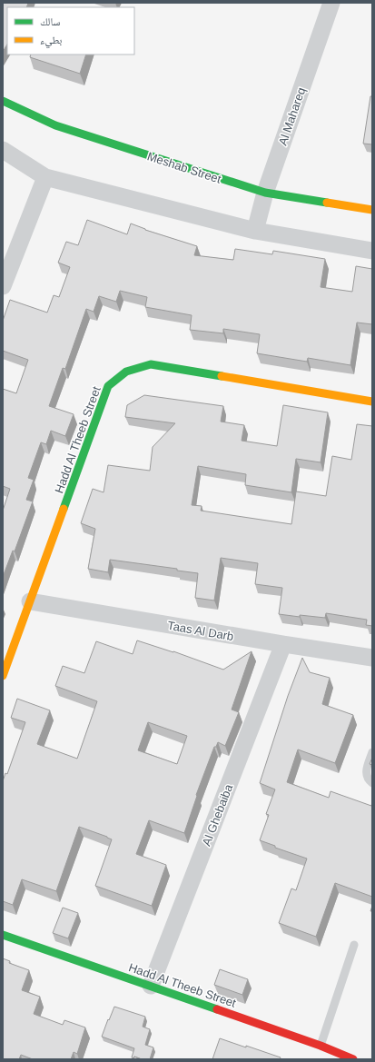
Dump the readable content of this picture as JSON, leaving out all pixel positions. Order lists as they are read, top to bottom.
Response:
{
  "streets": {
    "street": [
      "Al Mahareq",
      "Meshab Street",
      "Hadd Al Theeb Street",
      "Taas Al Darb",
      "Al Ghebaiba"
    ]
  },
  "crossings": [
    ["Al Mahareq", "Meshab Street"],
    ["Hadd Al Theeb Street", "Taas Al Darb"],
    ["Hadd Al Theeb Street", "Al Ghebaiba"],
    ["Taas Al Darb", "Al Ghebaiba"]
  ],
  "legend": ["سالك", "بطيء"]
}
